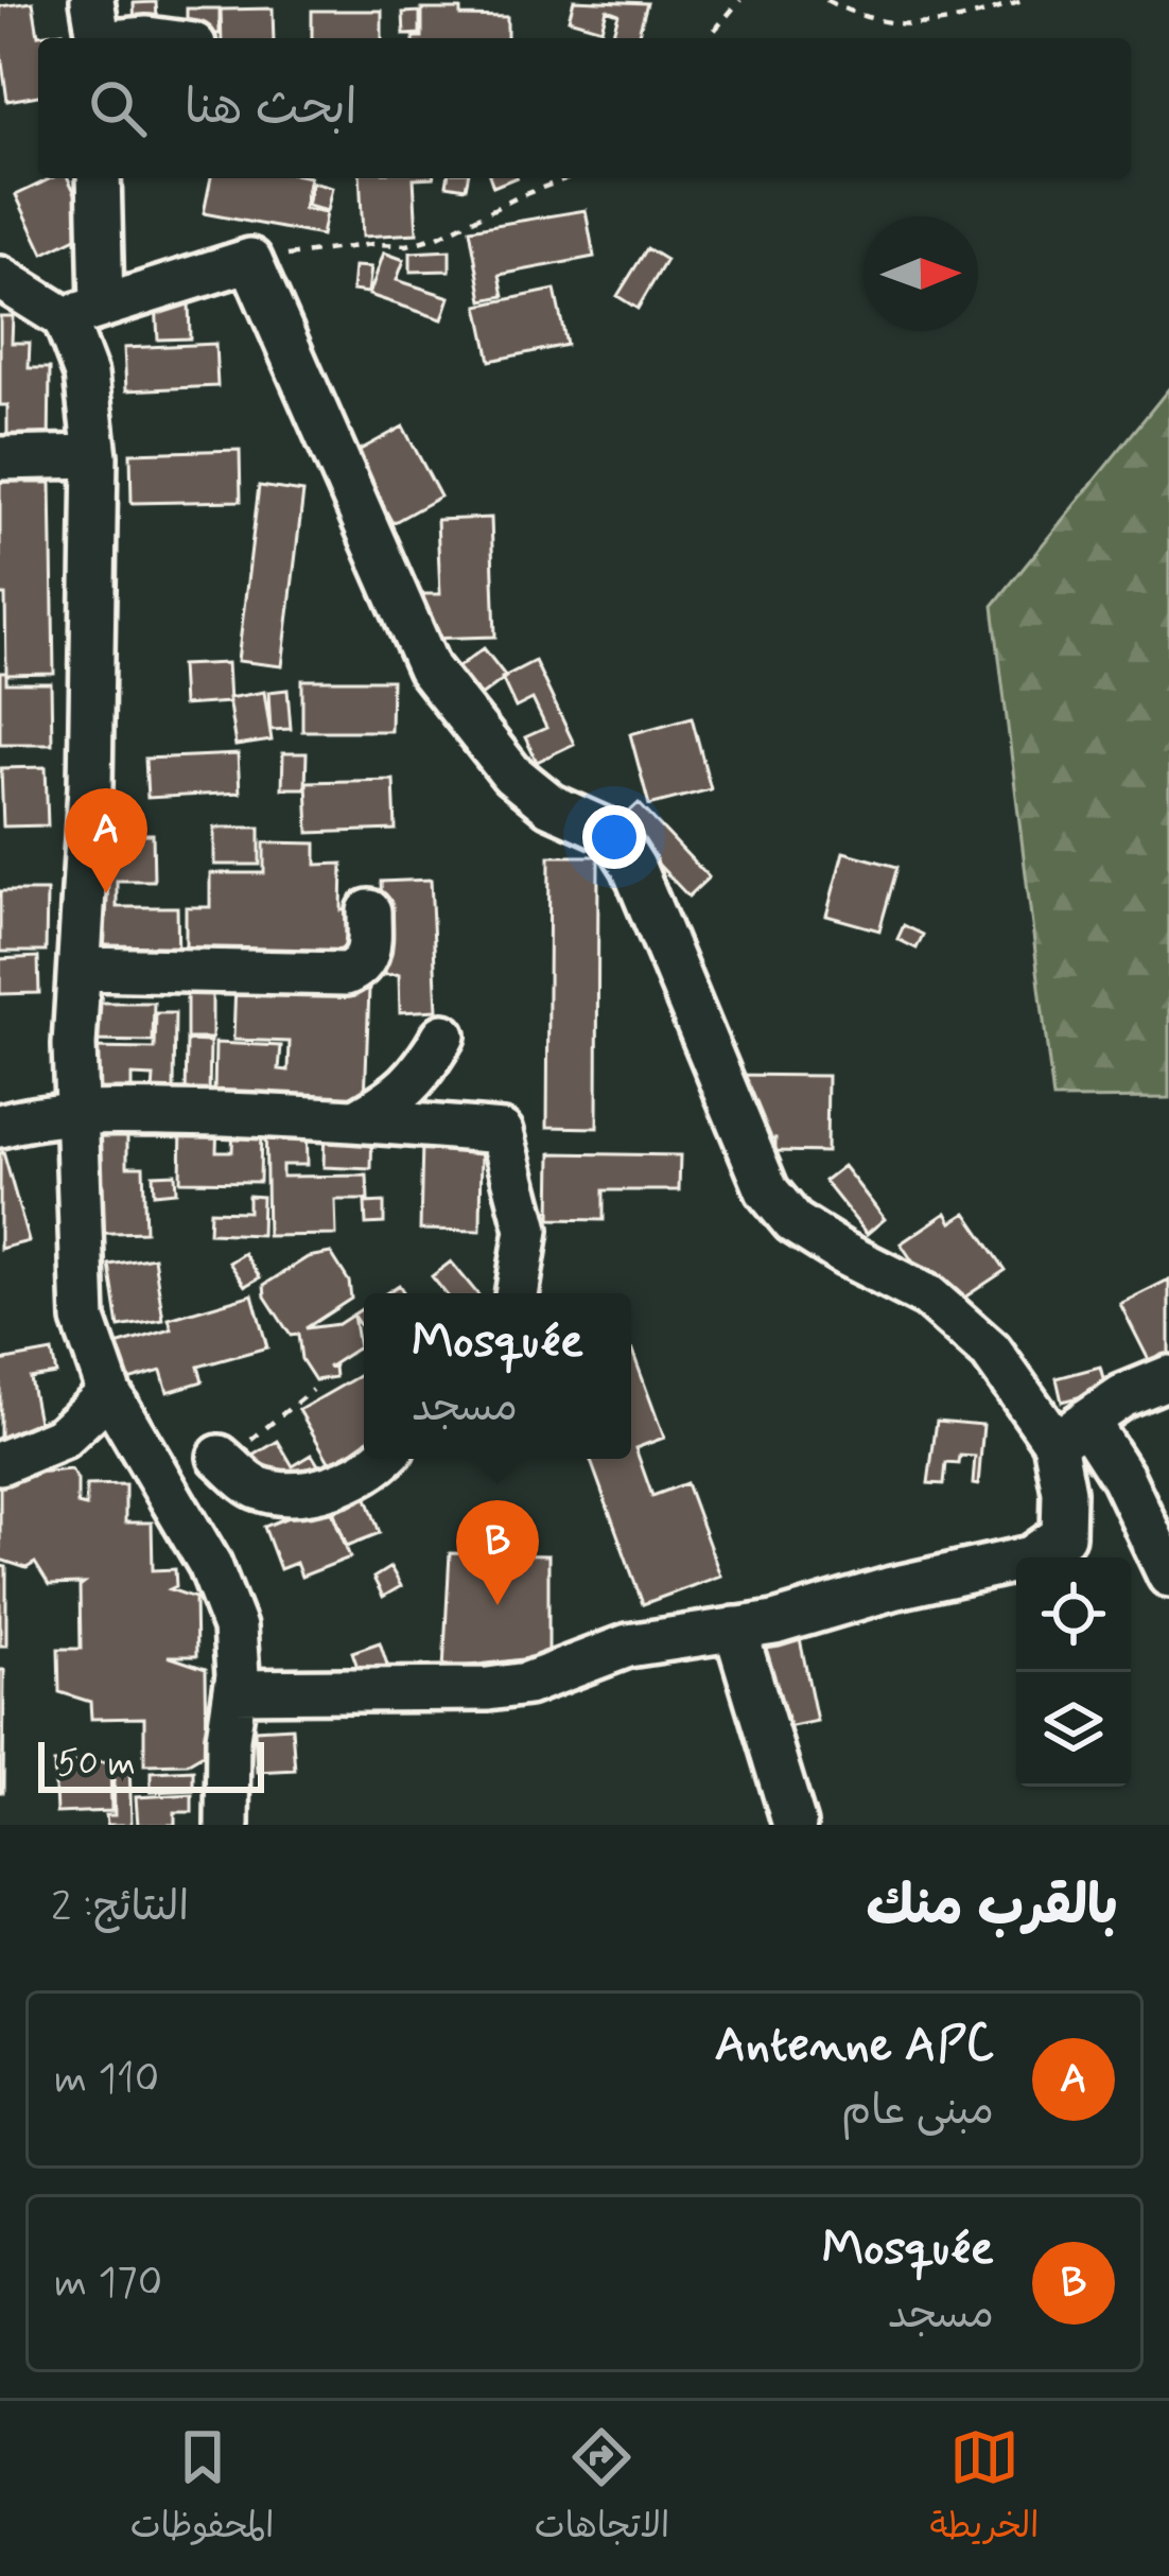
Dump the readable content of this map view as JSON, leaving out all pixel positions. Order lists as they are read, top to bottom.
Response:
{
  "scale_bar": "50 m",
  "north": "right",
  "page": {
    "search": "ابحث هنا",
    "pins": ["A", "B"],
    "popup": ["Mosquée", "مسجد"],
    "scale": "50 m",
    "heading": ["بالقرب منك", "النتائج: 2"],
    "list": [
      {
        "mark": "A",
        "name": "Antenne APC",
        "note": "مبنى عام",
        "value": "110 m"
      },
      {
        "mark": "B",
        "name": "Mosquée",
        "note": "مسجد",
        "value": "170 m"
      }
    ],
    "nav": ["الخريطة", "الاتجاهات", "المحفوظات"]
  }
}
